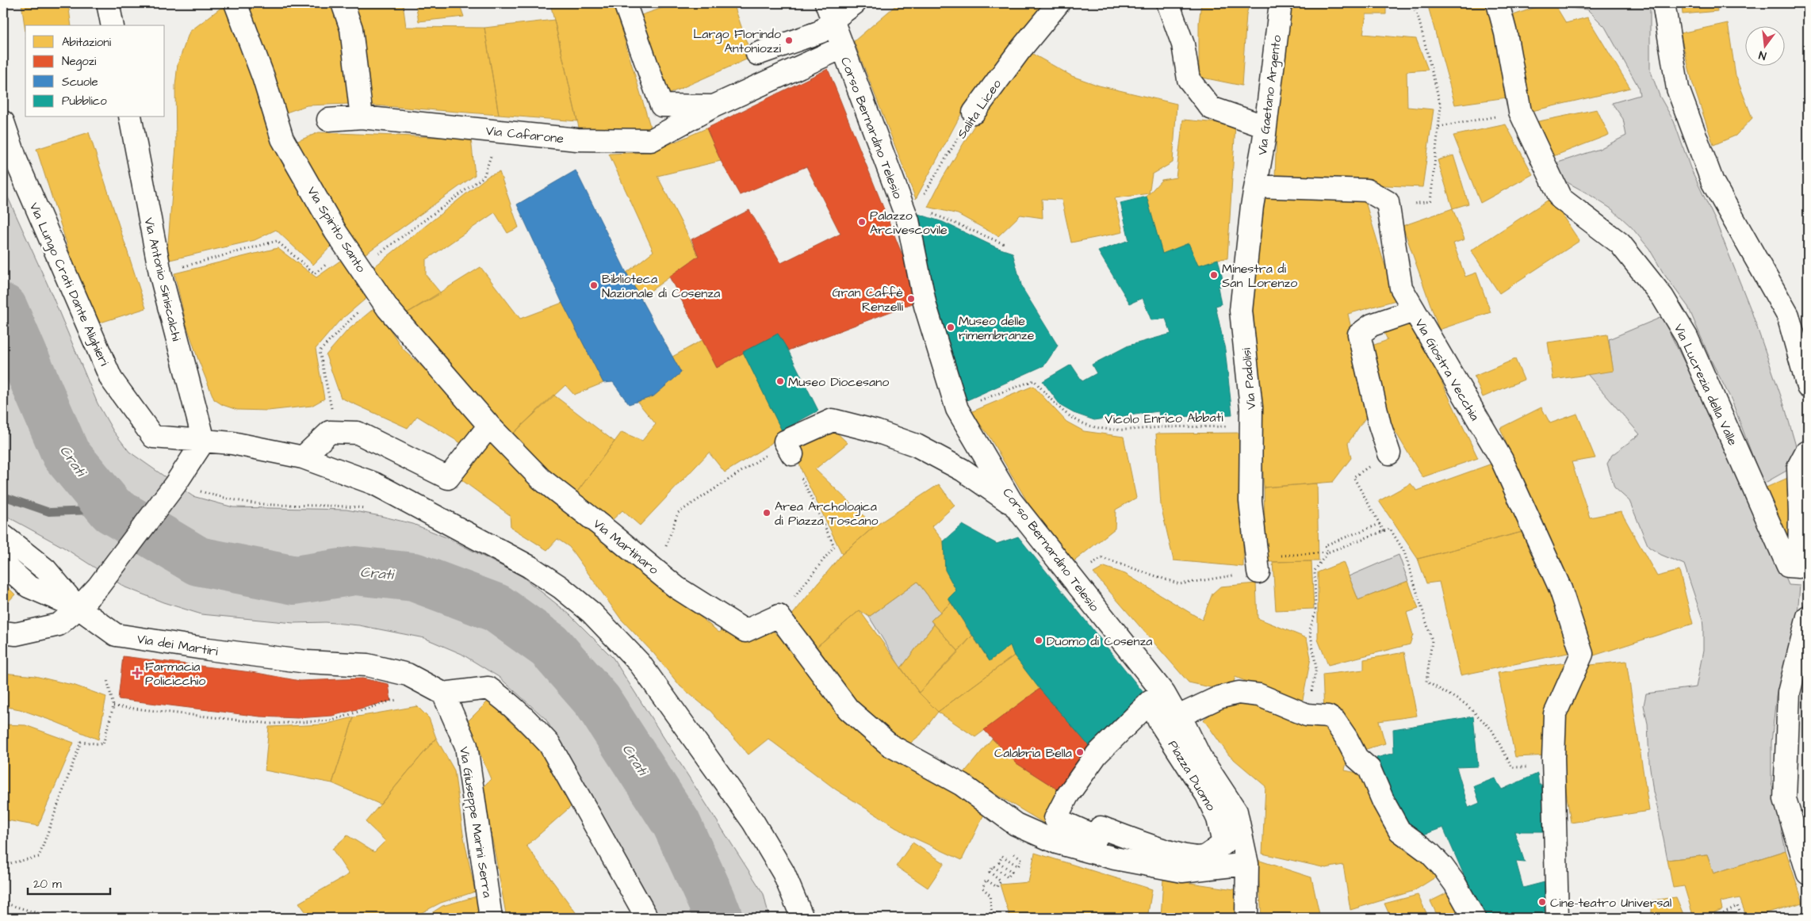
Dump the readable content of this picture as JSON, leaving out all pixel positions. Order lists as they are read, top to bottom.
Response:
{
  "streets": {
    "street": [
      "Via Gaetano Argento",
      "Salita Liceo",
      "Corso Bernardino Telesio",
      "Via Cafarone",
      "Via Spirito Santo",
      "Via Antonio Siniscalchi",
      "Via Lungo Crati Dante Alighieri",
      "Via Giostra Vecchia",
      "Via Padolisi",
      "Via Lucrezia della Valle",
      "Via Martinaro",
      "Via dei Martiri",
      "Piazza Duomo",
      "Via Giuseppe Marini Serra"
    ],
    "path": ["Vicolo Enrico Abbati"]
  },
  "crossings": [
    ["Via Gaetano Argento", "Via Padolisi"],
    ["Salita Liceo", "Corso Bernardino Telesio"],
    ["Corso Bernardino Telesio", "Via Cafarone"],
    ["Corso Bernardino Telesio", "Vicolo Enrico Abbati"],
    ["Via Spirito Santo", "Via Martinaro"],
    ["Via Antonio Siniscalchi", "Via Lungo Crati Dante Alighieri"],
    ["Via Padolisi", "Vicolo Enrico Abbati"],
    ["Via dei Martiri", "Via Giuseppe Marini Serra"]
  ],
  "water": ["Crati"],
  "places": {
    "other": [
      "Largo Florindo Antoniozzi",
      "Palazzo Arcivescovile",
      "Minestra di San Lorenzo",
      "Biblioteca Nazionale di Cosenza",
      "Gran Caffè Renzelli",
      "Museo delle rimembranze",
      "Museo Diocesano",
      "Area Archologica di Piazza Toscano",
      "Duomo di Cosenza",
      "Calabria Bella",
      "Cine-teatro Universal"
    ],
    "health": ["Farmacia Policicchio"]
  },
  "legend": [
    "Abitazioni",
    "Negozi",
    "Scuole",
    "Pubblico"
  ],
  "scale_bar": "20 m",
  "north": "bottom"
}
